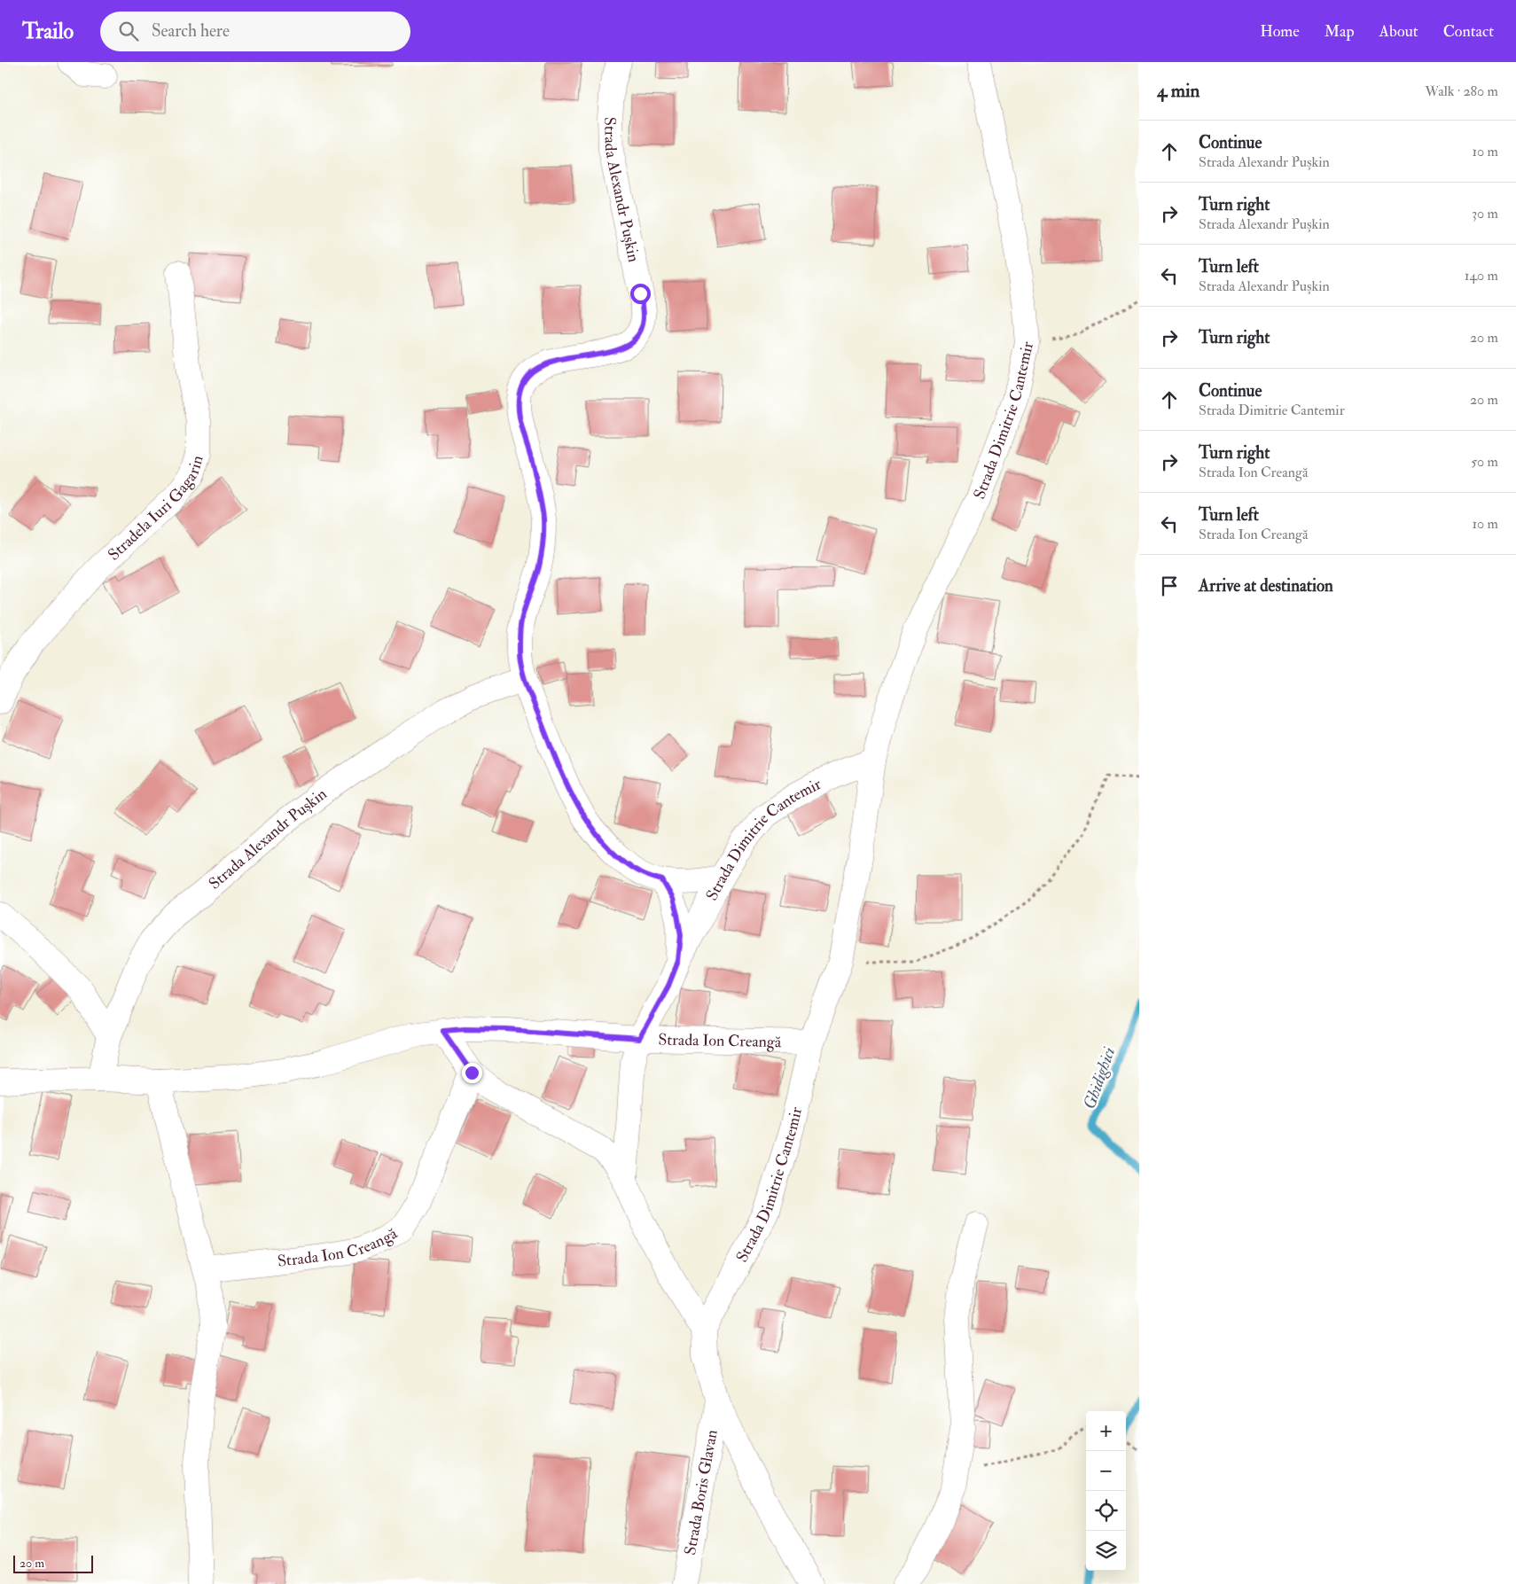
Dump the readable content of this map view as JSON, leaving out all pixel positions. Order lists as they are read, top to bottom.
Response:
{
  "streets": {
    "street": [
      "Strada Alexandr Pușkin",
      "Strada Dimitrie Cantemir",
      "Stradela Iuri Gagarin",
      "Strada Ion Creangă",
      "Strada Boris Glavan"
    ]
  },
  "crossings": [
    ["Strada Alexandr Pușkin", "Strada Dimitrie Cantemir"],
    ["Strada Alexandr Pușkin", "Strada Ion Creangă"],
    ["Strada Dimitrie Cantemir", "Strada Ion Creangă"],
    ["Strada Dimitrie Cantemir", "Strada Boris Glavan"]
  ],
  "water": ["Ghidighici"],
  "scale_bar": "20 m",
  "page": {
    "header": "Trailo",
    "search": "Search here",
    "nav": [
      "Home",
      "Map",
      "About",
      "Contact"
    ],
    "heading": ["4 min", "Walk · 280 m"],
    "list": [
      ["Continue", "Strada Alexandr Pușkin", "10 m"],
      ["Turn right", "Strada Alexandr Pușkin", "30 m"],
      ["Turn left", "Strada Alexandr Pușkin", "140 m"],
      ["Turn right", "20 m"],
      ["Continue", "Strada Dimitrie Cantemir", "20 m"],
      ["Turn right", "Strada Ion Creangă", "50 m"],
      ["Turn left", "Strada Ion Creangă", "10 m"],
      "Arrive at destination"
    ],
    "map_buttons": ["+", "−"],
    "scale": "20 m"
  }
}
